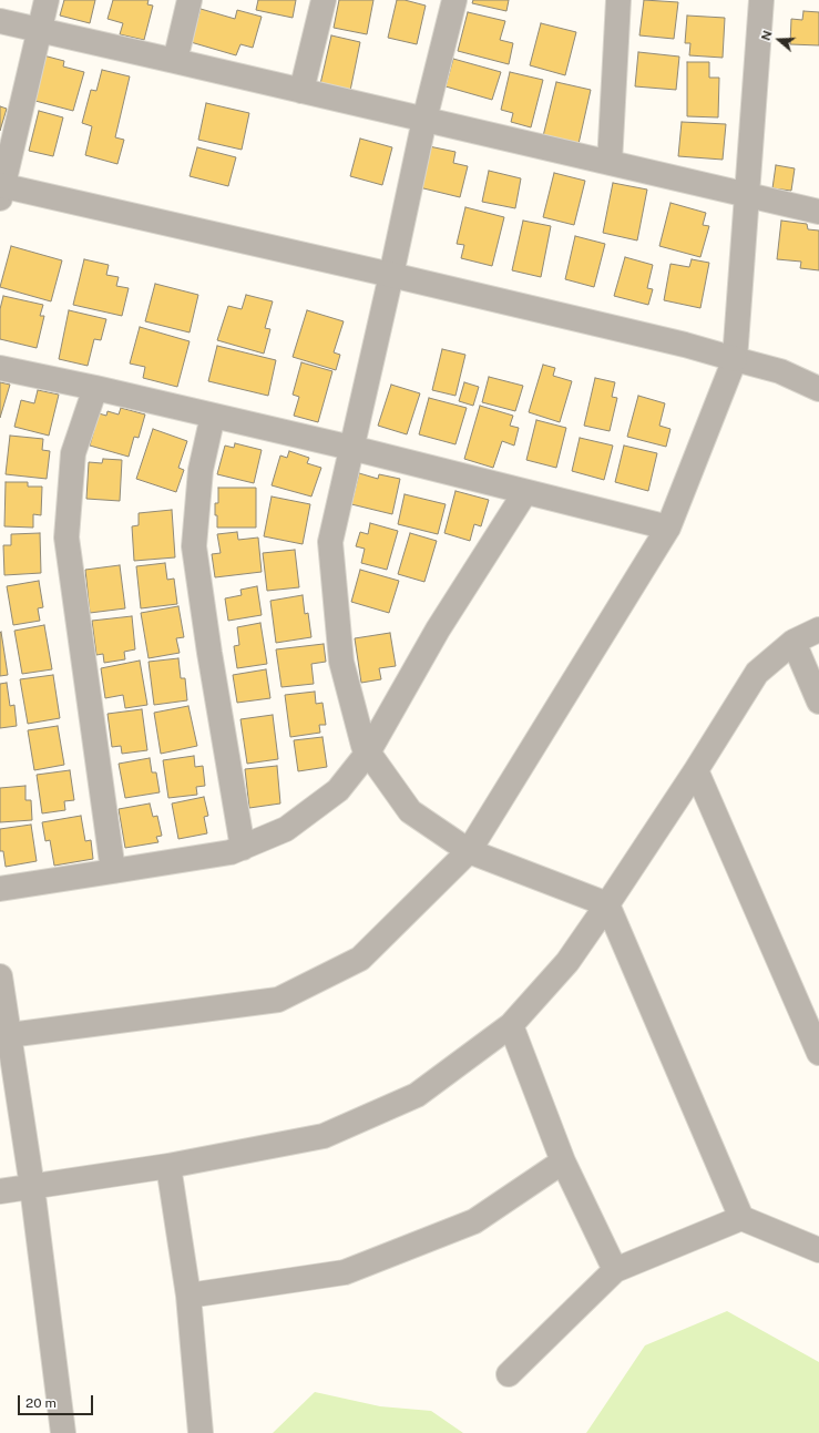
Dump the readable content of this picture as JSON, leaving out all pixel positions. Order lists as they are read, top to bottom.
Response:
{
  "scale_bar": "20 m",
  "north": "left"
}
